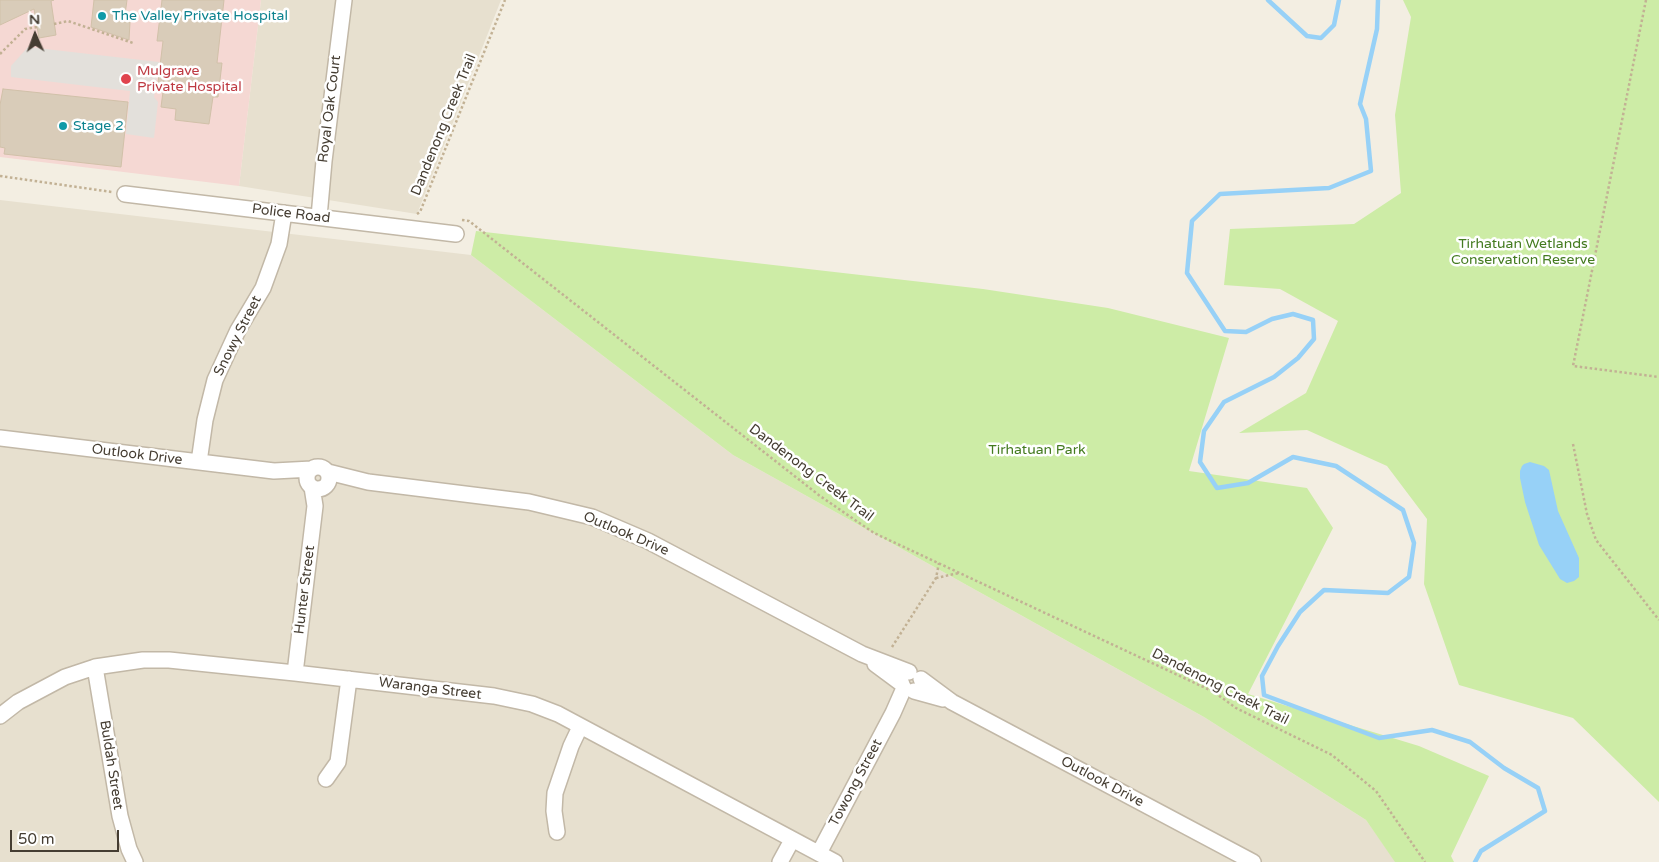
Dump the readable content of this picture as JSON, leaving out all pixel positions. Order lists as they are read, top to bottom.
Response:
{
  "streets": {
    "street": [
      "Royal Oak Court",
      "Police Road",
      "Snowy Street",
      "Outlook Drive",
      "Hunter Street",
      "Waranga Street",
      "Buldah Street",
      "Towong Street"
    ],
    "path": ["Dandenong Creek Trail"]
  },
  "crossings": [
    ["Royal Oak Court", "Police Road"],
    ["Dandenong Creek Trail", "Police Road"],
    ["Police Road", "Snowy Street"],
    ["Snowy Street", "Outlook Drive"],
    ["Outlook Drive", "Hunter Street"],
    ["Outlook Drive", "Towong Street"],
    ["Hunter Street", "Waranga Street"],
    ["Waranga Street", "Buldah Street"],
    ["Waranga Street", "Towong Street"]
  ],
  "parks": ["Tirhatuan Wetlands Conservation Reserve", "Tirhatuan Park"],
  "places": ["The Valley Private Hospital", "Mulgrave Private Hospital", "Stage 2"],
  "scale_bar": "50 m",
  "north": "top"
}
